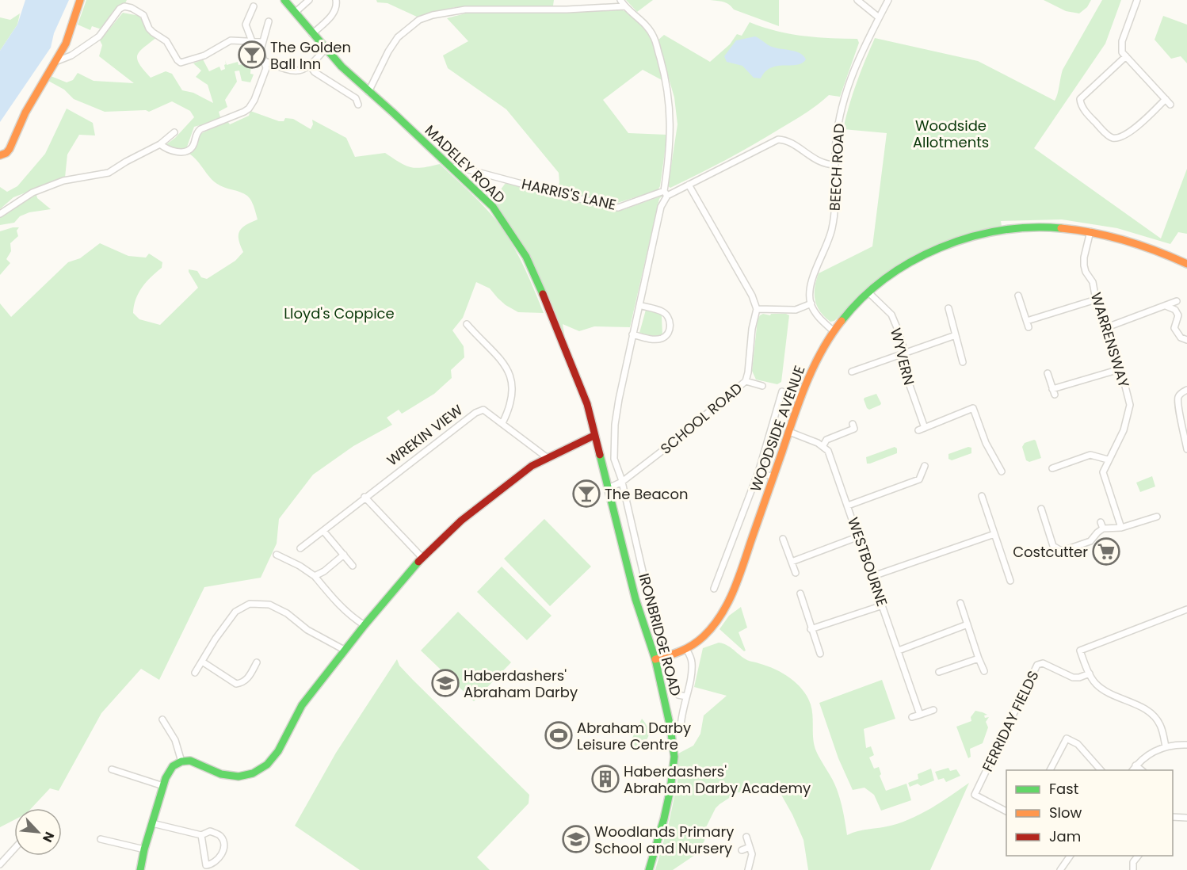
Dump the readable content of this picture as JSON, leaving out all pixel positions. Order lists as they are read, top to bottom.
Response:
{
  "streets": {
    "street": [
      "MADELEY ROAD",
      "BEECH ROAD",
      "HARRIS'S LANE",
      "WARRENSWAY",
      "WYVERN",
      "SCHOOL ROAD",
      "WOODSIDE AVENUE",
      "WREKIN VIEW",
      "WESTBOURNE",
      "IRONBRIDGE ROAD",
      "FERRIDAY FIELDS"
    ]
  },
  "crossings": [
    ["MADELEY ROAD", "HARRIS'S LANE"],
    ["MADELEY ROAD", "IRONBRIDGE ROAD"],
    ["BEECH ROAD", "HARRIS'S LANE"],
    ["WARRENSWAY", "WOODSIDE AVENUE"],
    ["WYVERN", "WOODSIDE AVENUE"],
    ["SCHOOL ROAD", "IRONBRIDGE ROAD"],
    ["WOODSIDE AVENUE", "IRONBRIDGE ROAD"]
  ],
  "parks": ["Woodside Allotments", "Lloyd's Coppice"],
  "places": {
    "bar": ["The Golden Ball Inn", "The Beacon"],
    "supermarket": ["Costcutter"],
    "school or university": ["Haberdashers' Abraham Darby", "Woodlands Primary School and Nursery"],
    "sports": ["Abraham Darby Leisure Centre"],
    "building": ["Haberdashers' Abraham Darby Academy"]
  },
  "legend": ["Fast", "Slow", "Jam"],
  "north": "bottom right"
}
